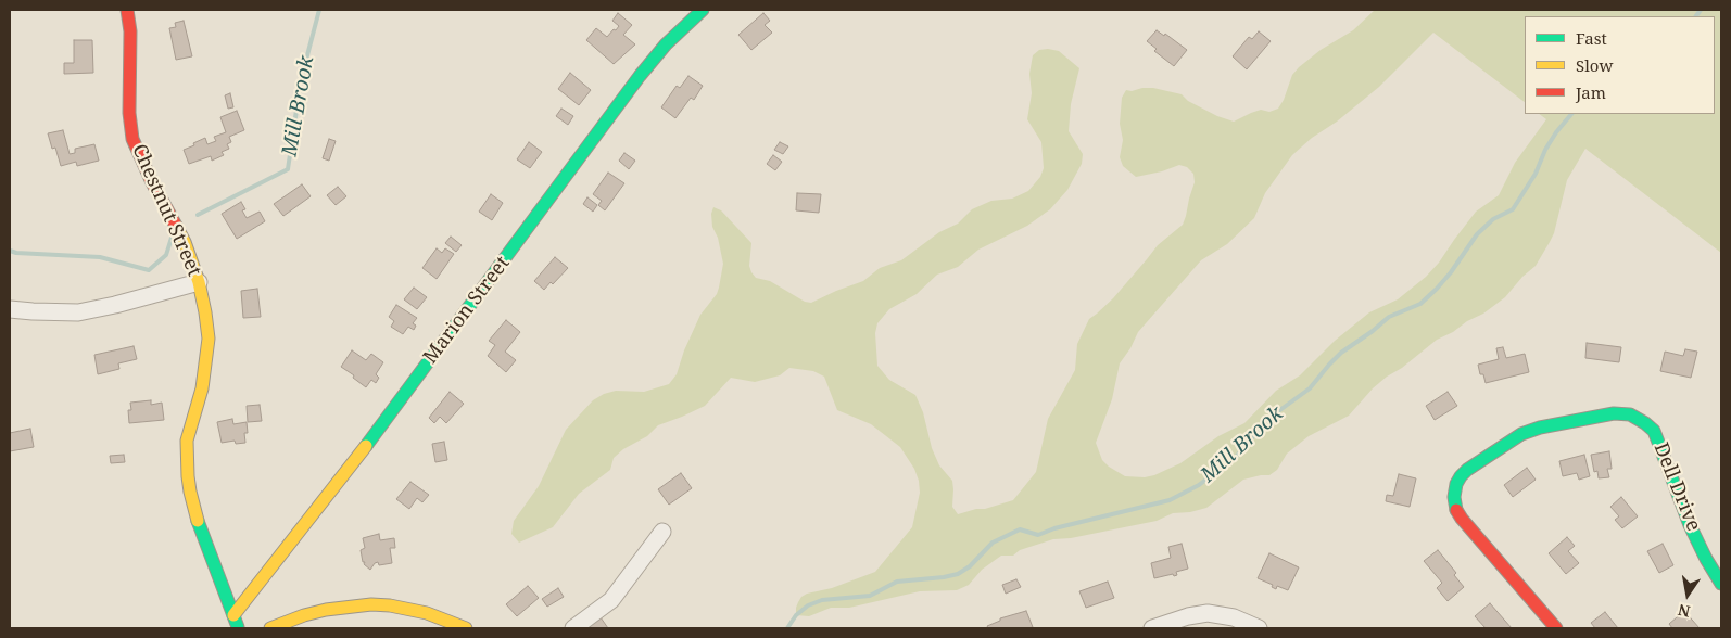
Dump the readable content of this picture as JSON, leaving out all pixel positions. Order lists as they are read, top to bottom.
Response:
{
  "streets": {
    "street": ["Chestnut Street", "Marion Street", "Dell Drive"]
  },
  "crossings": [
    ["Chestnut Street", "Marion Street"]
  ],
  "water": ["Mill Brook"],
  "legend": ["Fast", "Slow", "Jam"],
  "north": "bottom"
}
